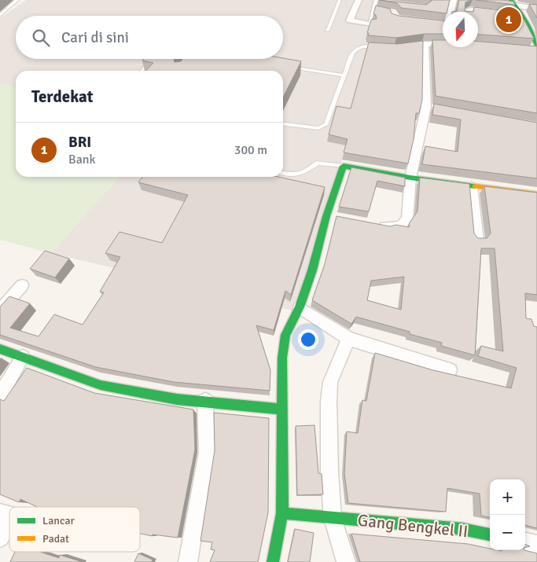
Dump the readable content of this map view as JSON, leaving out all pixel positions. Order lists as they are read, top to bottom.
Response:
{
  "streets": {
    "street": ["Gang Bengkel II"]
  },
  "legend": ["Lancar", "Padat"],
  "north": "bottom",
  "page": {
    "pins": "1",
    "search": "Cari di sini",
    "heading": "Terdekat",
    "list": [
      {
        "mark": "1",
        "name": "BRI",
        "note": "Bank",
        "value": "300 m"
      }
    ],
    "map_buttons": ["+", "−"]
  }
}
